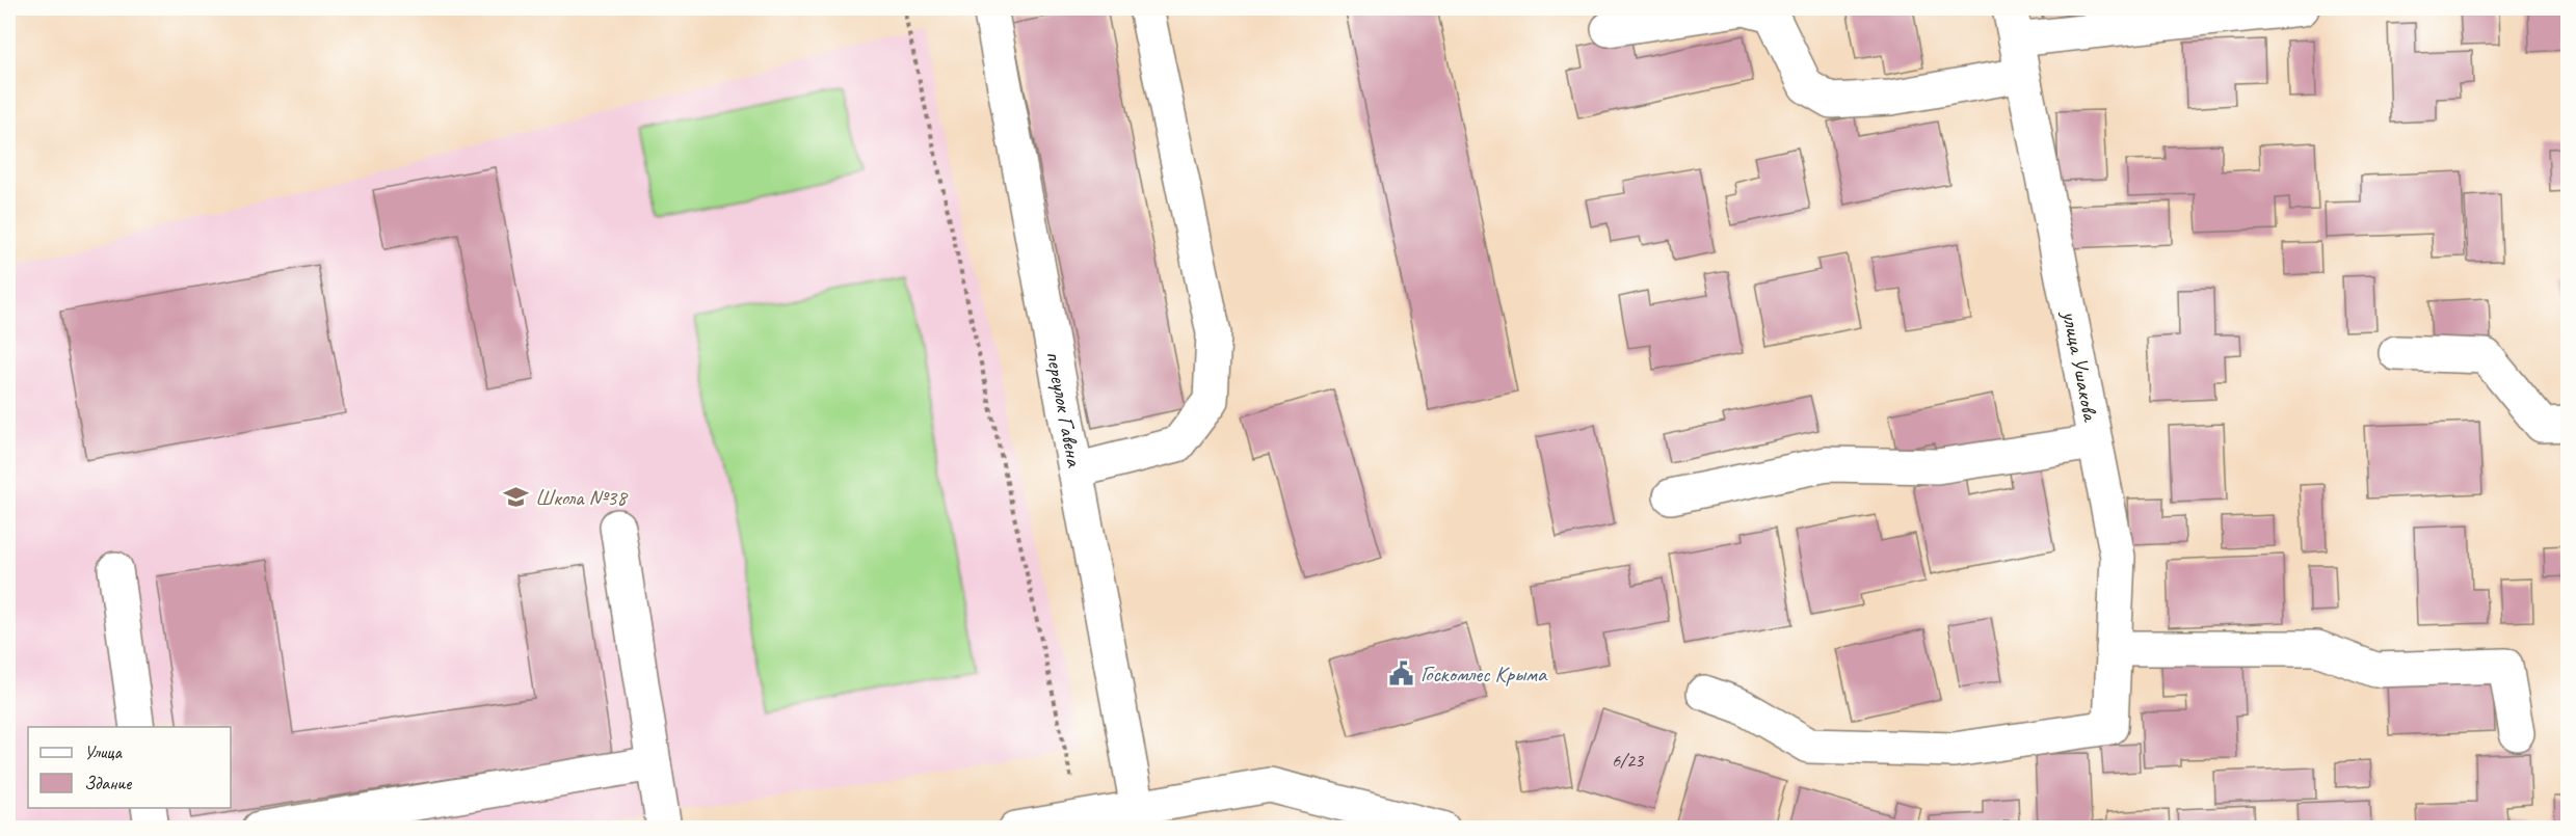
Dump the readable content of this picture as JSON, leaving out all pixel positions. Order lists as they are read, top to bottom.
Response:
{
  "streets": {
    "street": ["улица Ушакова", "переулок Гавена"]
  },
  "places": {
    "school or university": ["Школа №38"],
    "public building": ["Госкомлес Крыма"]
  },
  "house_numbers": ["6/23"],
  "legend": ["Улица", "Здание"]
}
